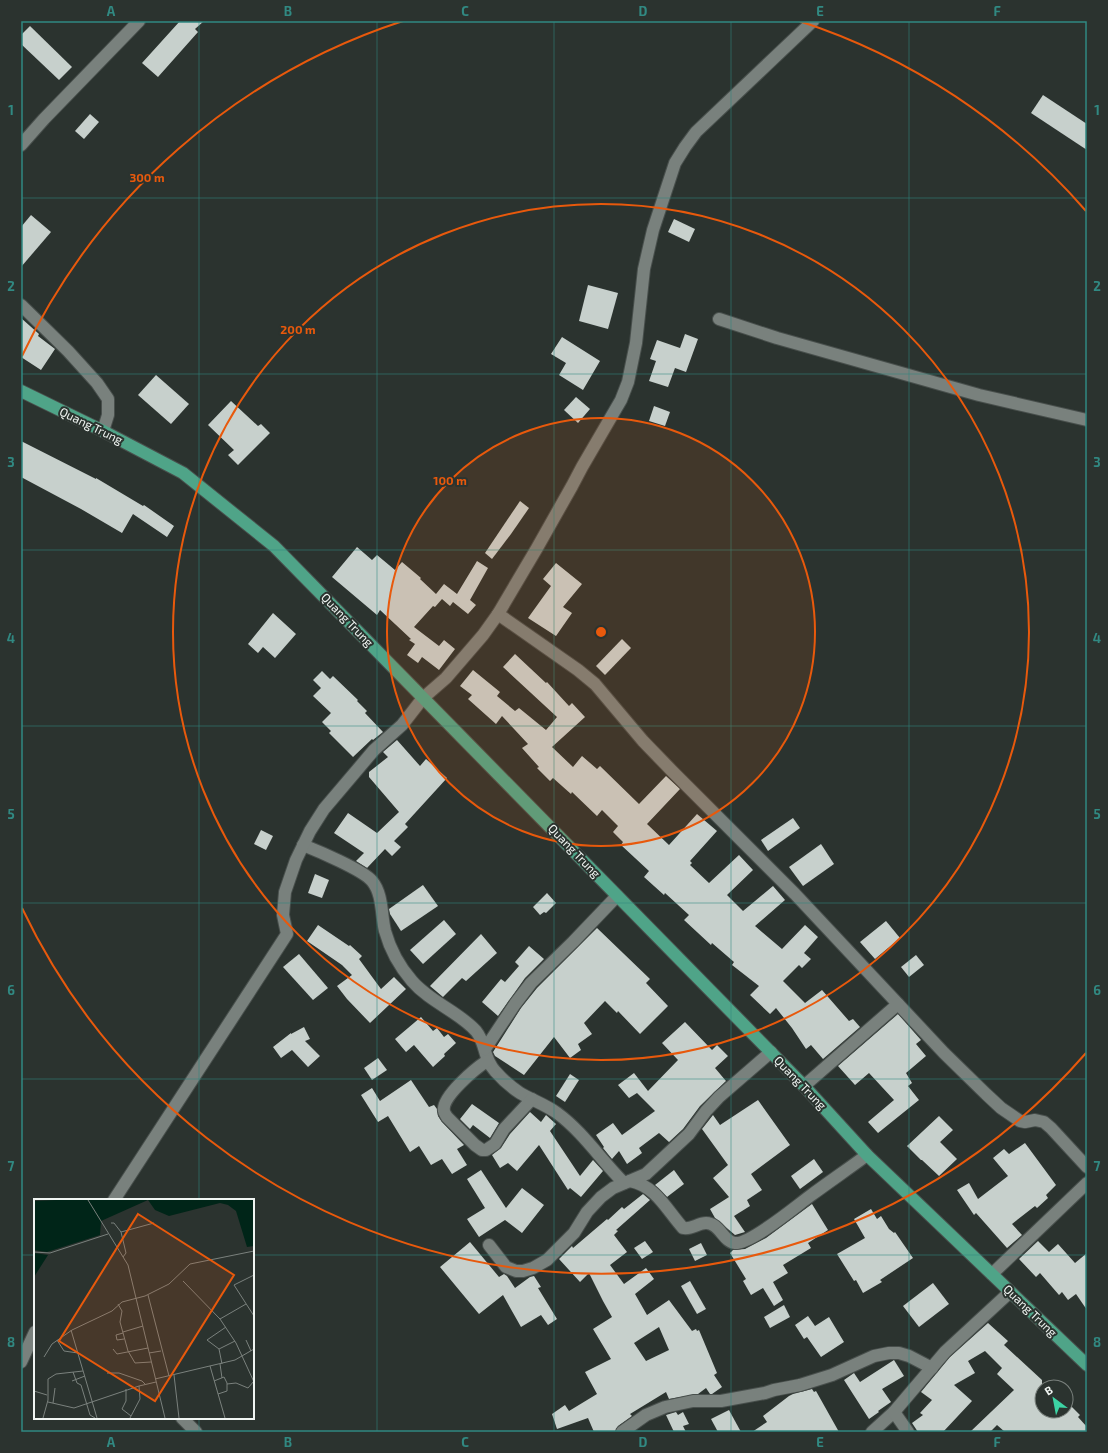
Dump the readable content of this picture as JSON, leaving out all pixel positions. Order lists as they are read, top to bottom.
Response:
{
  "streets": {
    "main road": ["Quang Trung"]
  },
  "north": "top left",
  "grid": {
    "columns": [
      "A",
      "B",
      "C",
      "D",
      "E",
      "F"
    ],
    "rows": [
      "1",
      "2",
      "3",
      "4",
      "5",
      "6",
      "7",
      "8"
    ]
  },
  "rings": ["300 m", "200 m", "100 m"]
}
